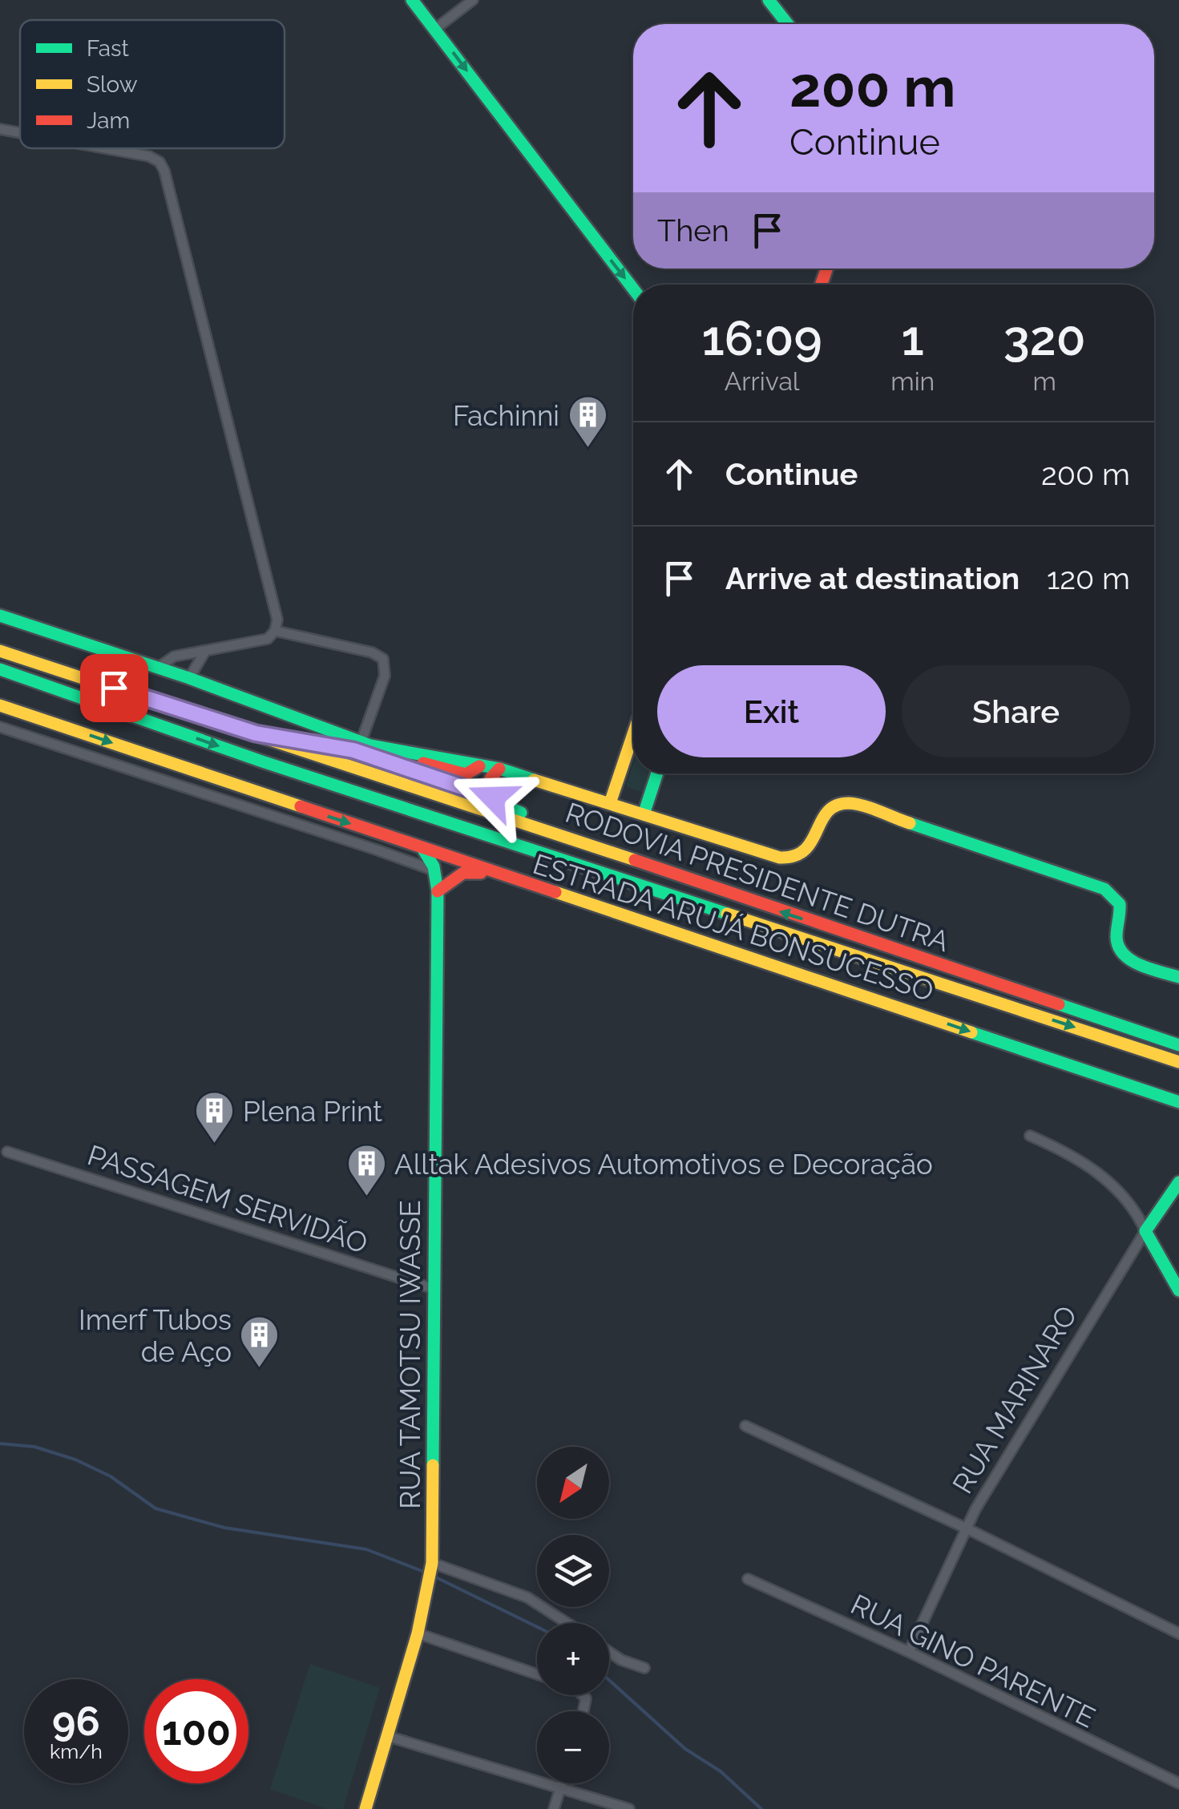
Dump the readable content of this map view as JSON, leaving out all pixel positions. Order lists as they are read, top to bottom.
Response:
{
  "streets": {
    "main road": [
      "RODOVIA PRESIDENTE DUTRA",
      "ESTRADA ARUJÁ BONSUCESSO",
      "RUA TAMOTSU IWASSE",
      "RUA MARINARO"
    ],
    "street": ["PASSAGEM SERVIDÃO", "RUA GINO PARENTE"]
  },
  "crossings": [
    ["ESTRADA ARUJÁ BONSUCESSO", "RUA TAMOTSU IWASSE"],
    ["PASSAGEM SERVIDÃO", "RUA TAMOTSU IWASSE"],
    ["RUA MARINARO", "RUA GINO PARENTE"]
  ],
  "places": {
    "building": [
      "Fachinni",
      "Plena Print",
      "Alltak Adesivos Automotivos e Decoração",
      "Imerf Tubos de Aço"
    ]
  },
  "legend": ["Fast", "Slow", "Jam"],
  "north": "bottom left",
  "page": {
    "turn": ["200 m", "Continue"],
    "then": "Then",
    "eta": [
      "16:09",
      "Arrival",
      "1",
      "min",
      "320",
      "m"
    ],
    "list": [
      {
        "name": "Continue",
        "value": "200 m"
      },
      {
        "name": "Arrive at destination",
        "value": "120 m"
      }
    ],
    "buttons": ["Exit", "Share"],
    "map_buttons": ["+", "−"],
    "speed": "96 km/h",
    "limit": "100"
  }
}
